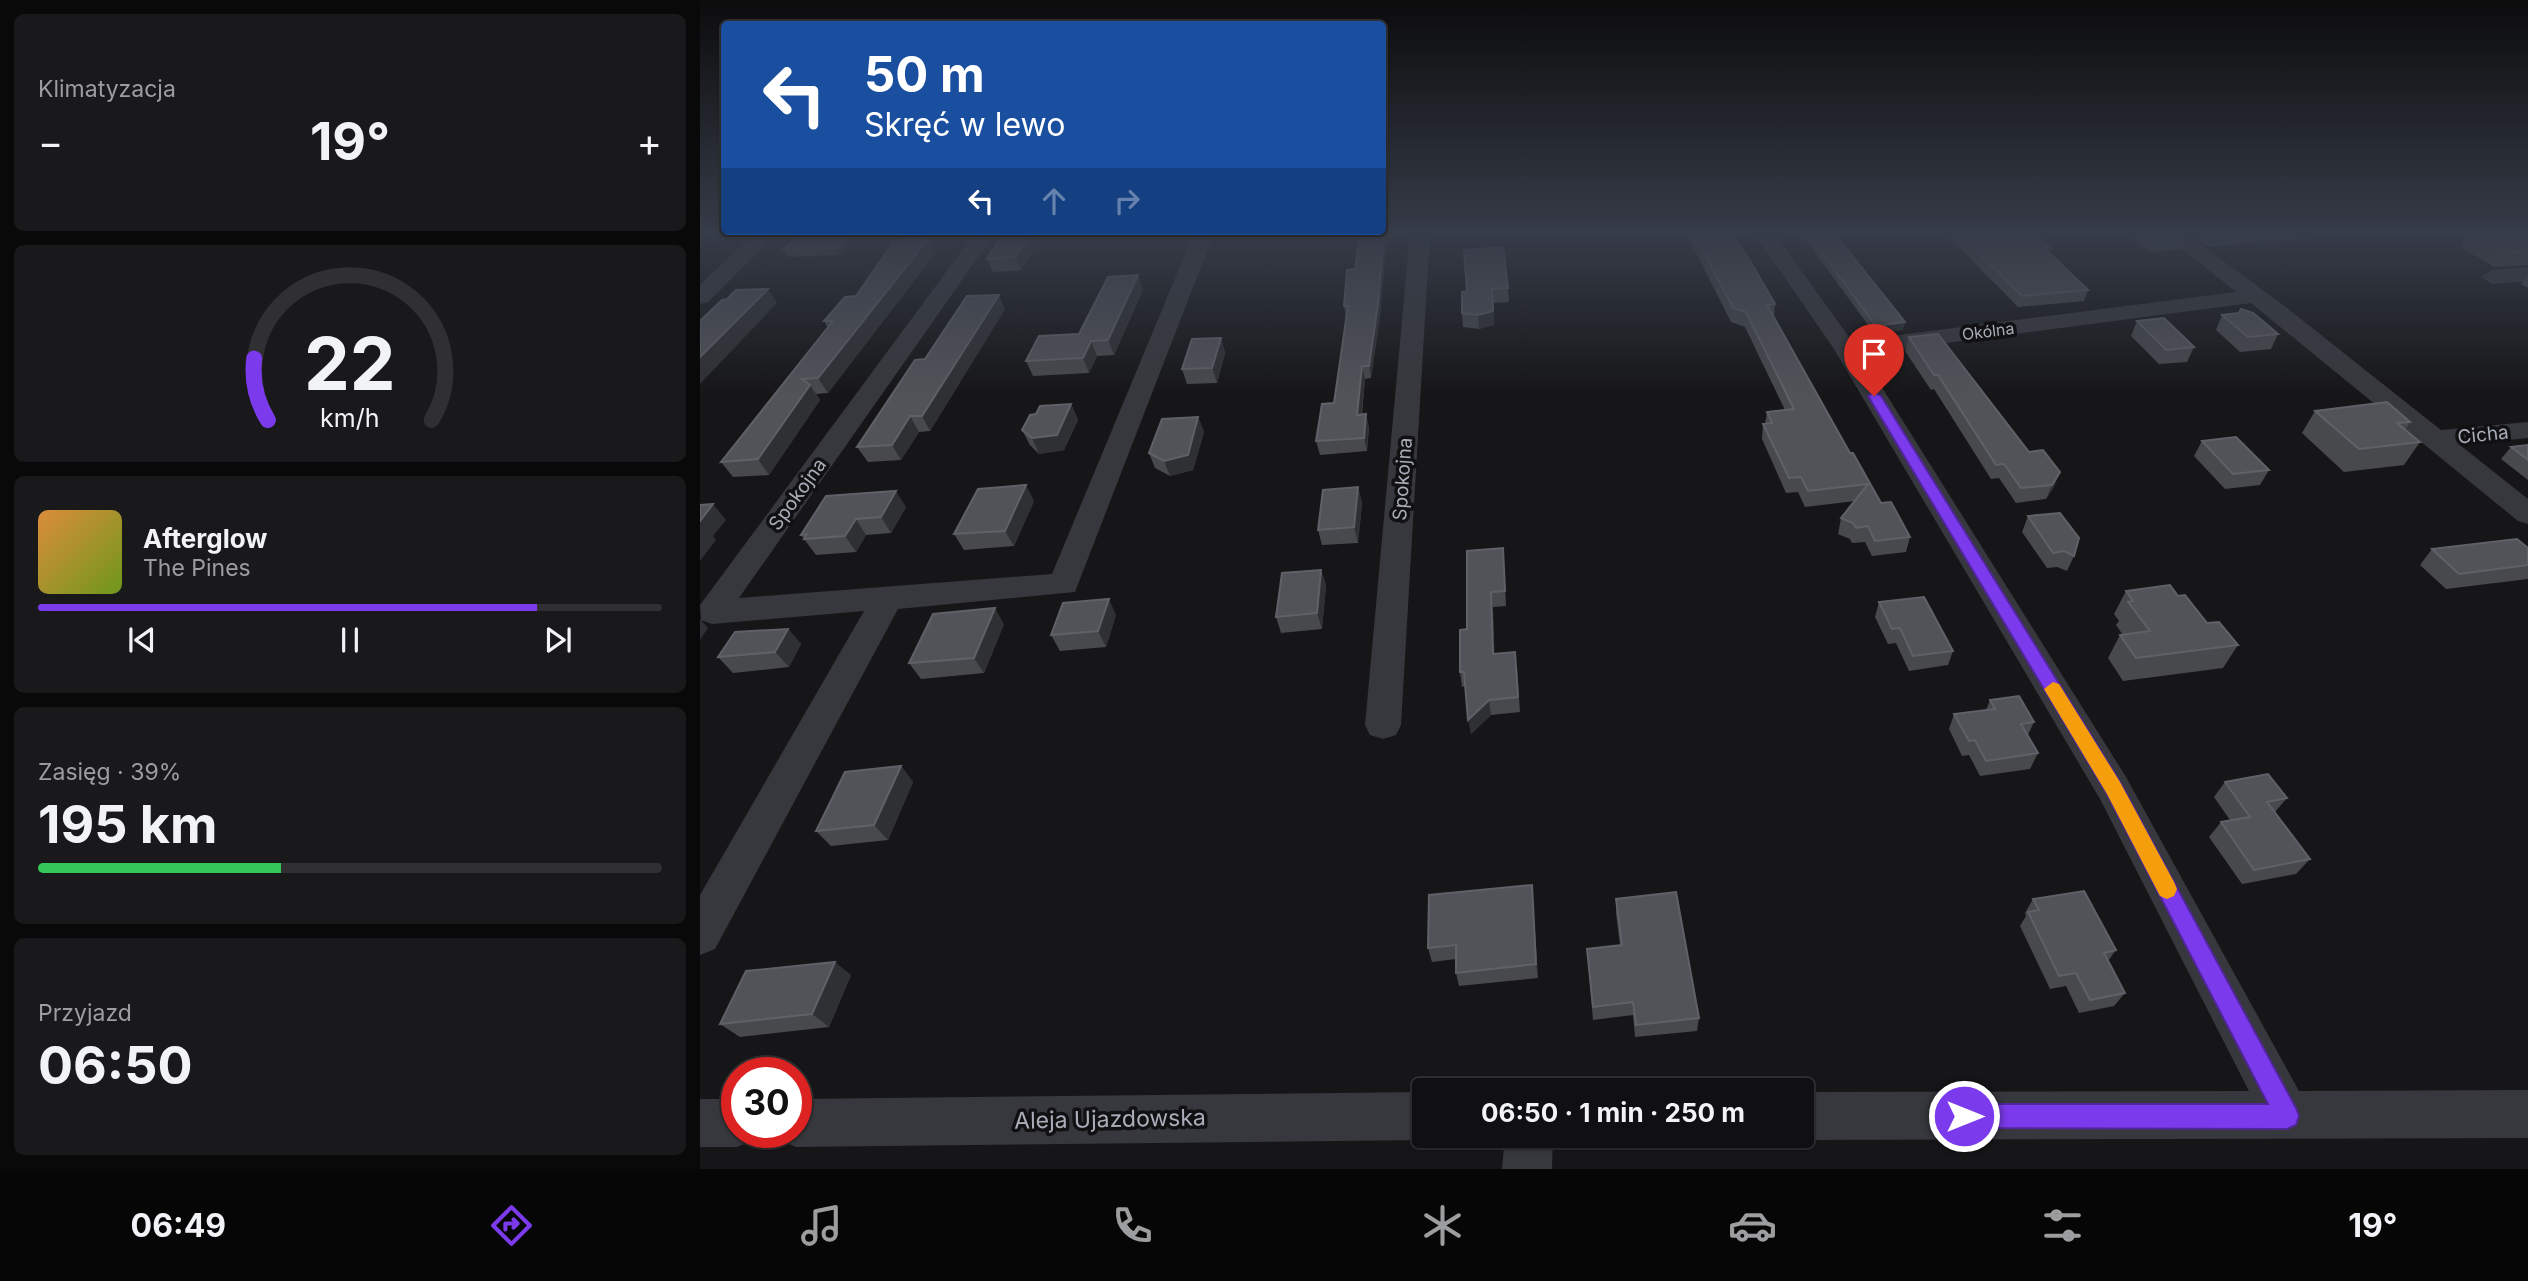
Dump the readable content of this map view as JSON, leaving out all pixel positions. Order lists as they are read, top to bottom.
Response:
{
  "streets": {
    "street": [
      "Okólna",
      "Cicha",
      "Spokojna",
      "Aleja Ujazdowska"
    ]
  },
  "page": {
    "tile": [
      "Klimatyzacja",
      ["Zasięg · 39%", "195 km"],
      ["Przyjazd", "06:50"]
    ],
    "turn": ["50 m", "Skręć w lewo"],
    "heat": ["−", "19°", "+"],
    "song": ["Afterglow", "The Pines"],
    "limit": "30",
    "trip": "06:50 · 1 min · 250 m",
    "tabs": ["06:49", "19°"],
    "gauge": ["22", "km/h"]
  }
}
